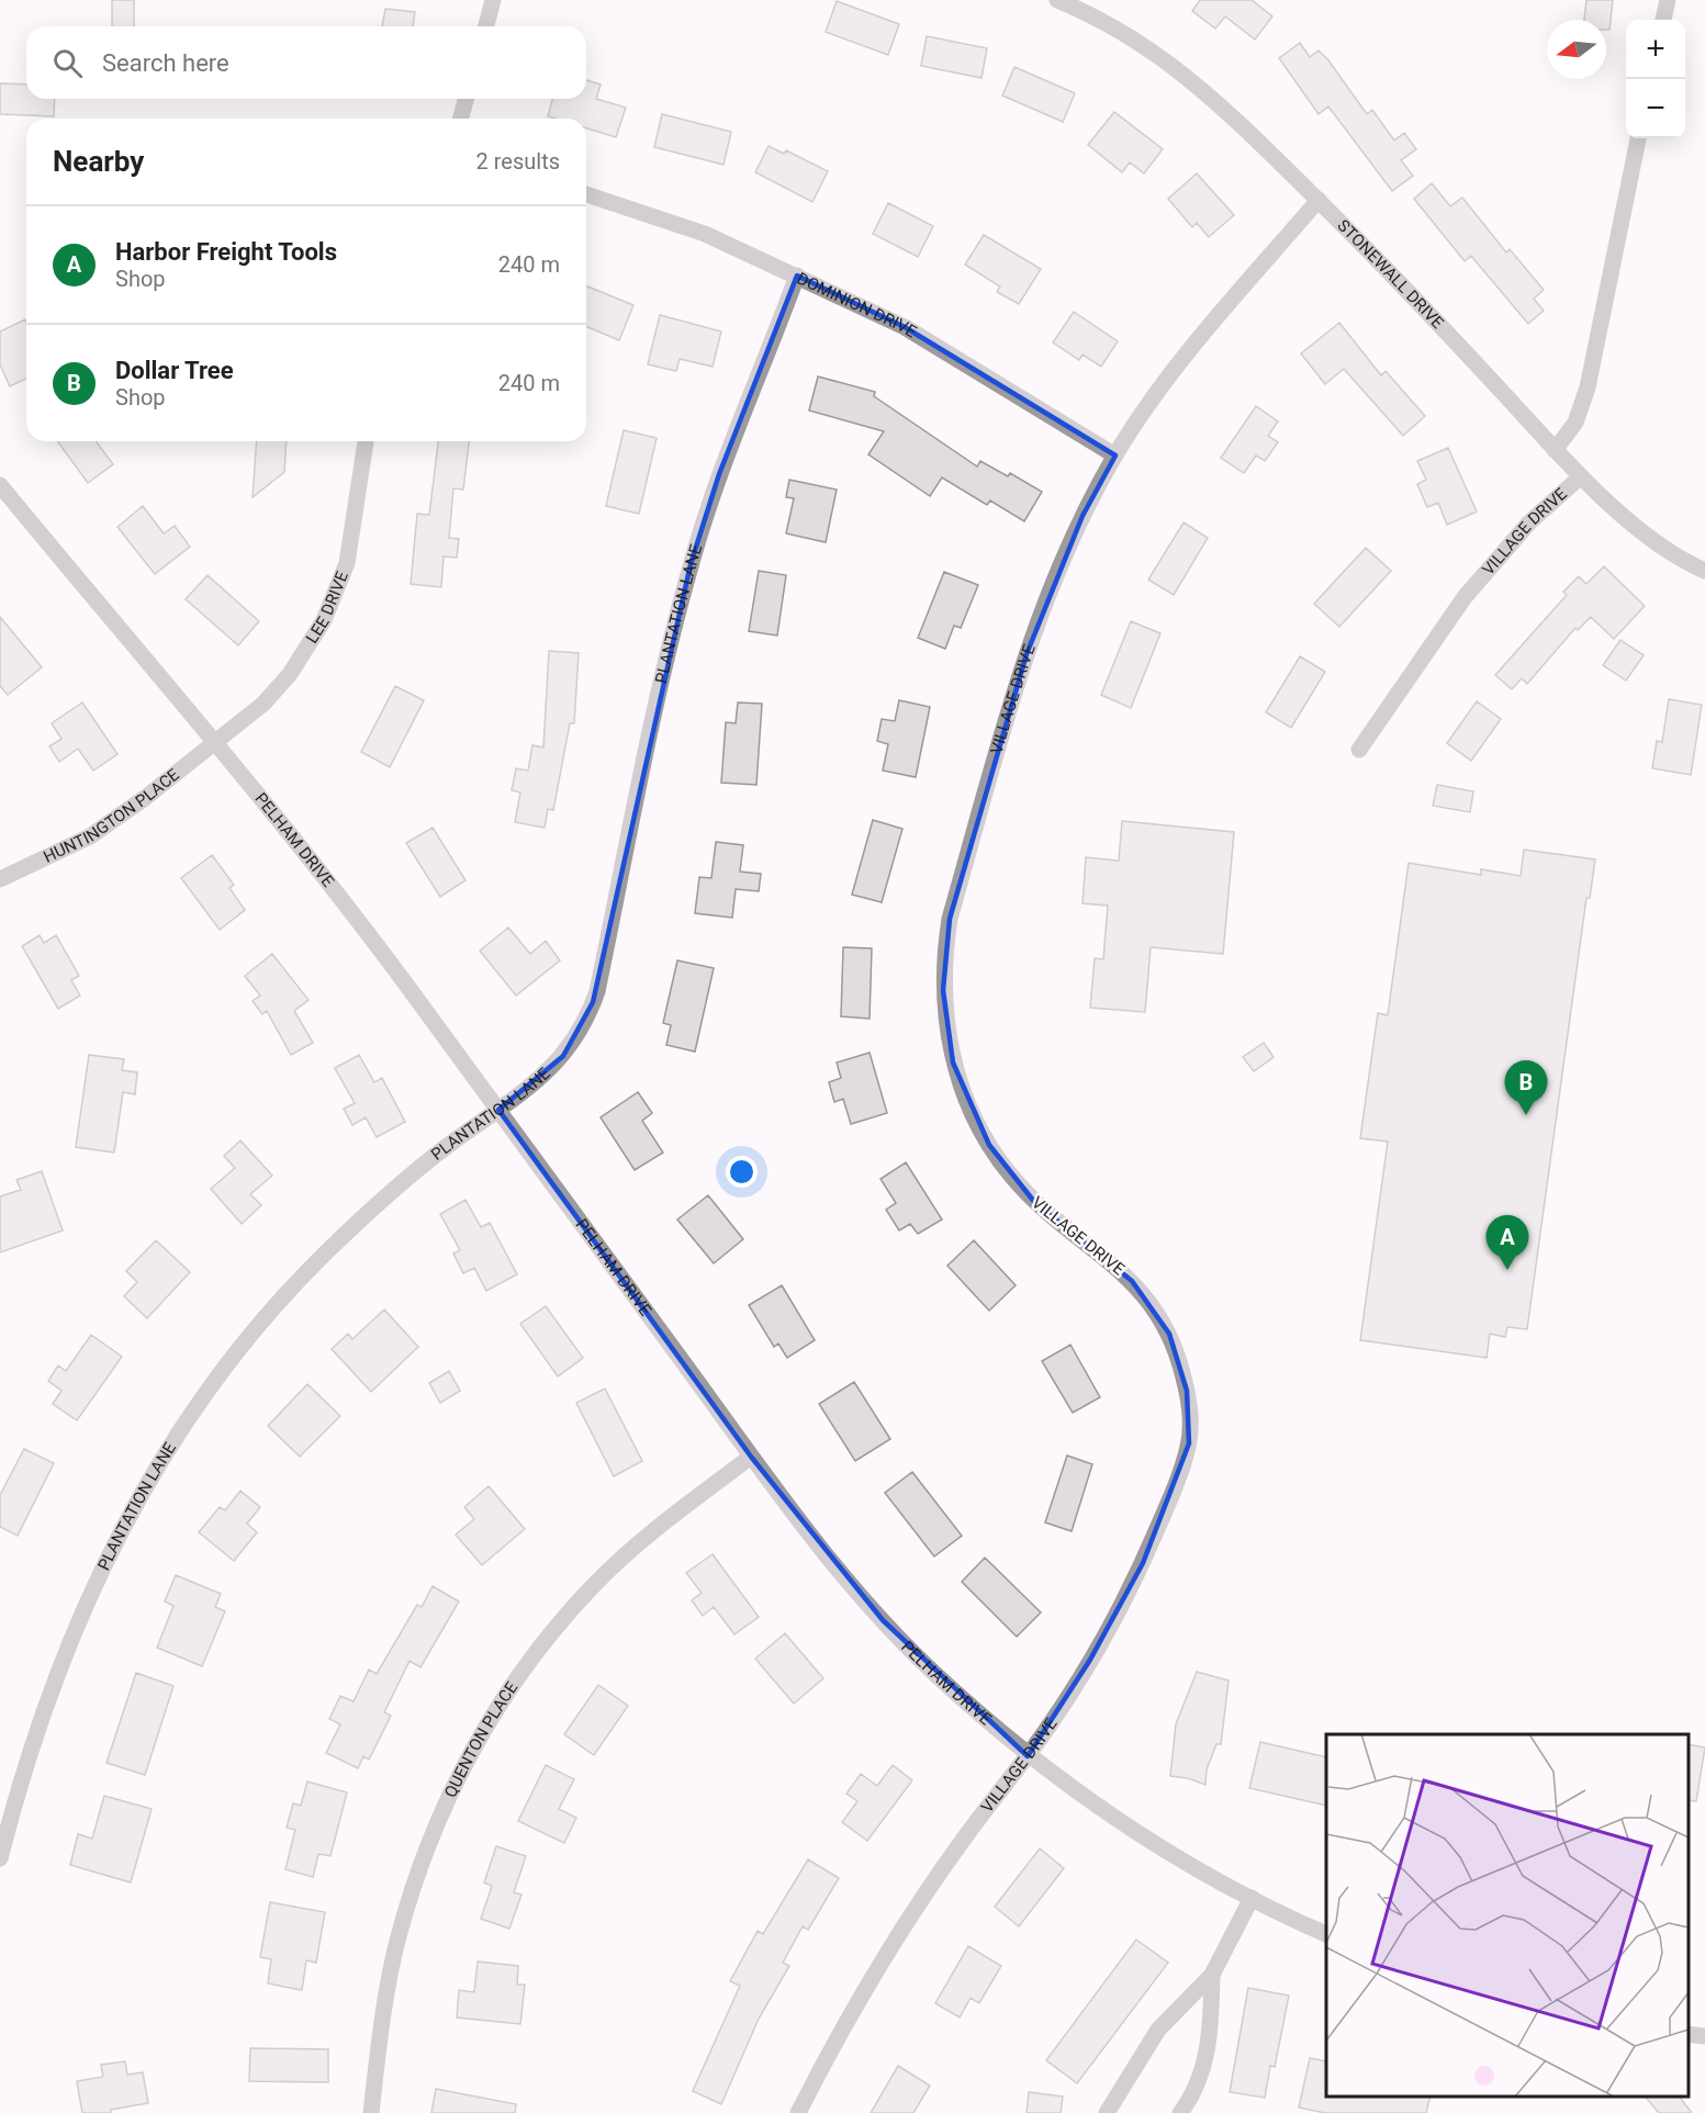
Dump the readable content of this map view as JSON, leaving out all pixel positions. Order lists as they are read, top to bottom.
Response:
{
  "streets": {
    "street": [
      "STONEWALL DRIVE",
      "DOMINION DRIVE",
      "VILLAGE DRIVE",
      "LEE DRIVE",
      "PLANTATION LANE",
      "HUNTINGTON PLACE",
      "PELHAM DRIVE",
      "QUENTON PLACE"
    ]
  },
  "crossings": [
    ["STONEWALL DRIVE", "VILLAGE DRIVE"],
    ["DOMINION DRIVE", "VILLAGE DRIVE"],
    ["DOMINION DRIVE", "PLANTATION LANE"],
    ["VILLAGE DRIVE", "PELHAM DRIVE"],
    ["LEE DRIVE", "HUNTINGTON PLACE"],
    ["LEE DRIVE", "PELHAM DRIVE"],
    ["PLANTATION LANE", "PELHAM DRIVE"],
    ["HUNTINGTON PLACE", "PELHAM DRIVE"],
    ["PELHAM DRIVE", "QUENTON PLACE"]
  ],
  "north": "left",
  "page": {
    "map_buttons": ["+", "−"],
    "search": "Search here",
    "heading": ["Nearby", "2 results"],
    "list": [
      {
        "mark": "A",
        "name": "Harbor Freight Tools",
        "note": "Shop",
        "value": "240 m"
      },
      {
        "mark": "B",
        "name": "Dollar Tree",
        "note": "Shop",
        "value": "240 m"
      }
    ],
    "pins": ["B", "A"]
  }
}
